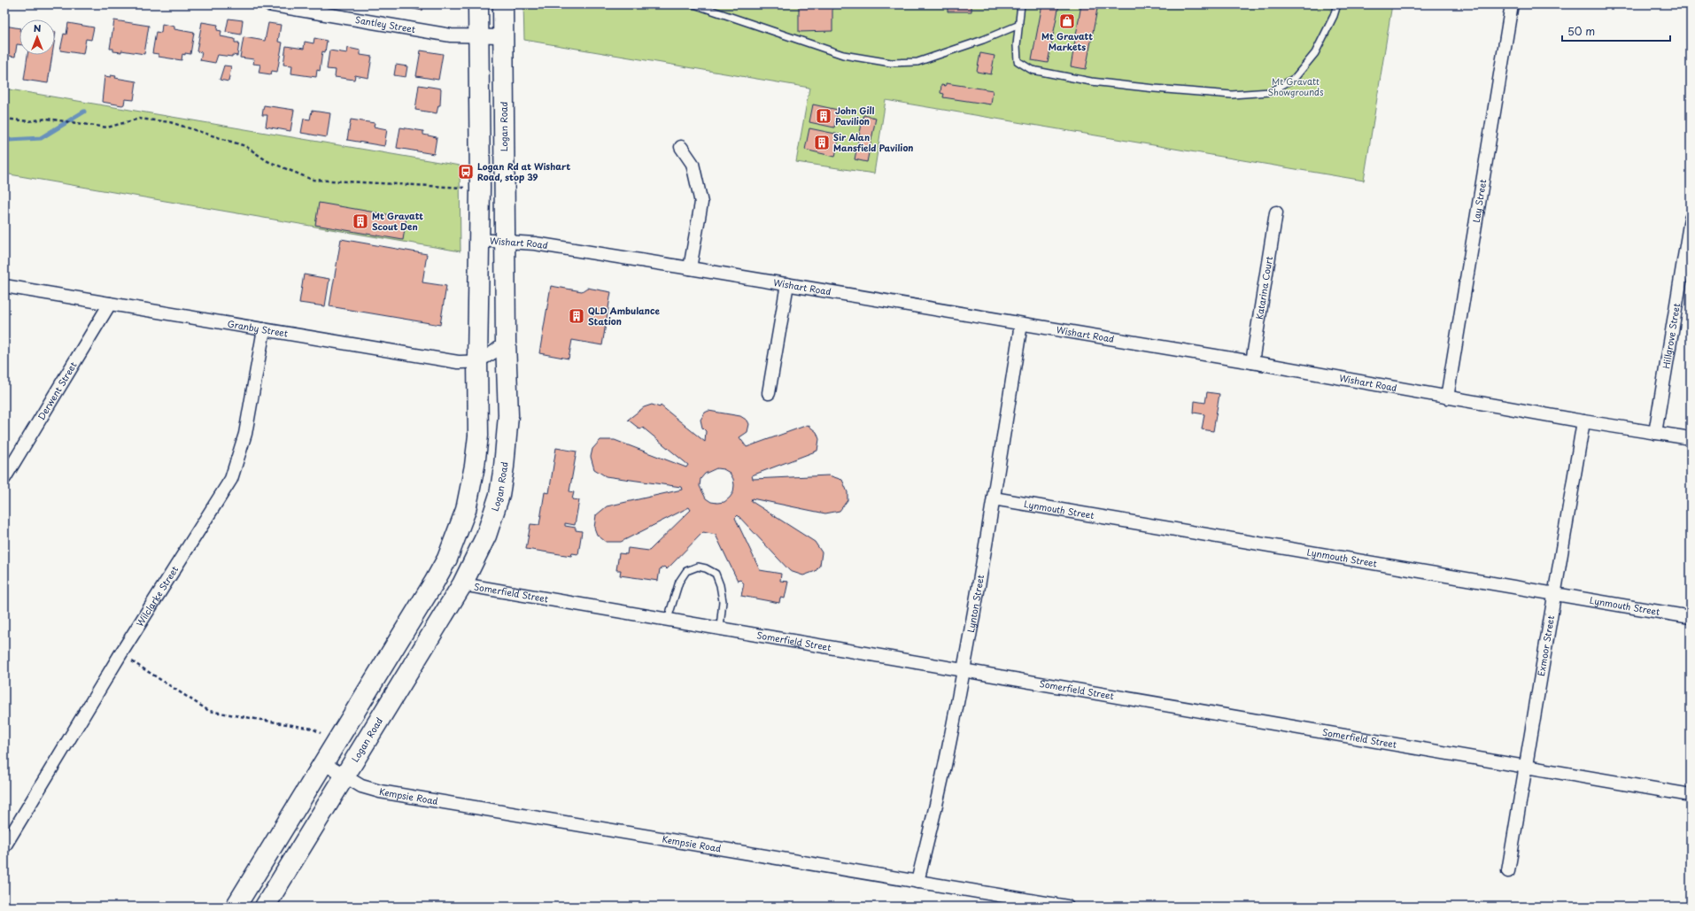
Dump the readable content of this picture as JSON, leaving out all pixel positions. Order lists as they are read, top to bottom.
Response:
{
  "streets": {
    "main road": ["Logan Road"],
    "street": [
      "Santley Street",
      "Lay Street",
      "Wishart Road",
      "Katarina Court",
      "Granby Street",
      "Hillgrove Street",
      "Derwent Street",
      "Lynmouth Street",
      "Somerfield Street",
      "Wilclarke Street",
      "Lynton Street",
      "Exmoor Street",
      "Kempsie Road"
    ]
  },
  "crossings": [
    ["Santley Street", "Logan Road"],
    ["Logan Road", "Wishart Road"],
    ["Logan Road", "Granby Street"],
    ["Logan Road", "Somerfield Street"],
    ["Logan Road", "Kempsie Road"],
    ["Lay Street", "Wishart Road"],
    ["Wishart Road", "Katarina Court"],
    ["Wishart Road", "Hillgrove Street"],
    ["Wishart Road", "Lynton Street"],
    ["Wishart Road", "Exmoor Street"],
    ["Granby Street", "Derwent Street"],
    ["Granby Street", "Wilclarke Street"],
    ["Lynmouth Street", "Lynton Street"],
    ["Lynmouth Street", "Exmoor Street"],
    ["Somerfield Street", "Lynton Street"],
    ["Somerfield Street", "Exmoor Street"],
    ["Lynton Street", "Kempsie Road"]
  ],
  "parks": ["Mt Gravatt Showgrounds"],
  "places": {
    "shop": ["Mt Gravatt Markets"],
    "building": [
      "John Gill Pavilion",
      "Sir Alan Mansfield Pavilion",
      "Mt Gravatt Scout Den",
      "QLD Ambulance Station"
    ],
    "bus stop": ["Logan Rd at Wishart Road, stop 39"]
  },
  "scale_bar": "50 m",
  "north": "top"
}
